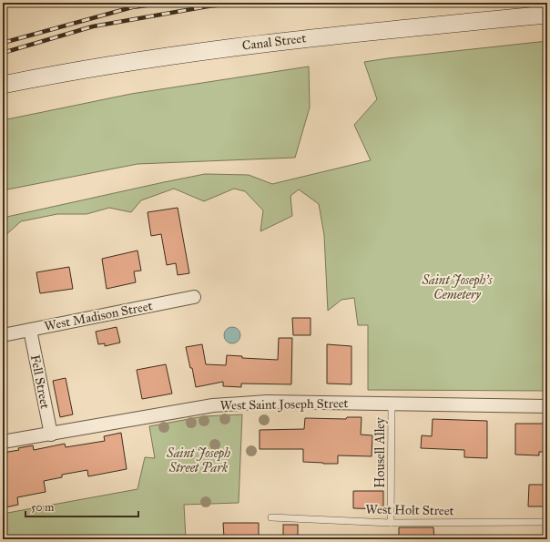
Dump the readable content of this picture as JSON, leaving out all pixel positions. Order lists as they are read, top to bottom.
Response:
{
  "streets": {
    "street": [
      "Canal Street",
      "West Madison Street",
      "Fell Street",
      "West Saint Joseph Street"
    ],
    "lane": ["Housell Alley", "West Holt Street"]
  },
  "crossings": [
    ["West Madison Street", "Fell Street"],
    ["Fell Street", "West Saint Joseph Street"],
    ["West Saint Joseph Street", "Housell Alley"],
    ["Housell Alley", "West Holt Street"]
  ],
  "parks": ["Saint Joseph's Cemetery", "Saint Joseph Street Park"],
  "scale_bar": "50 m"
}
